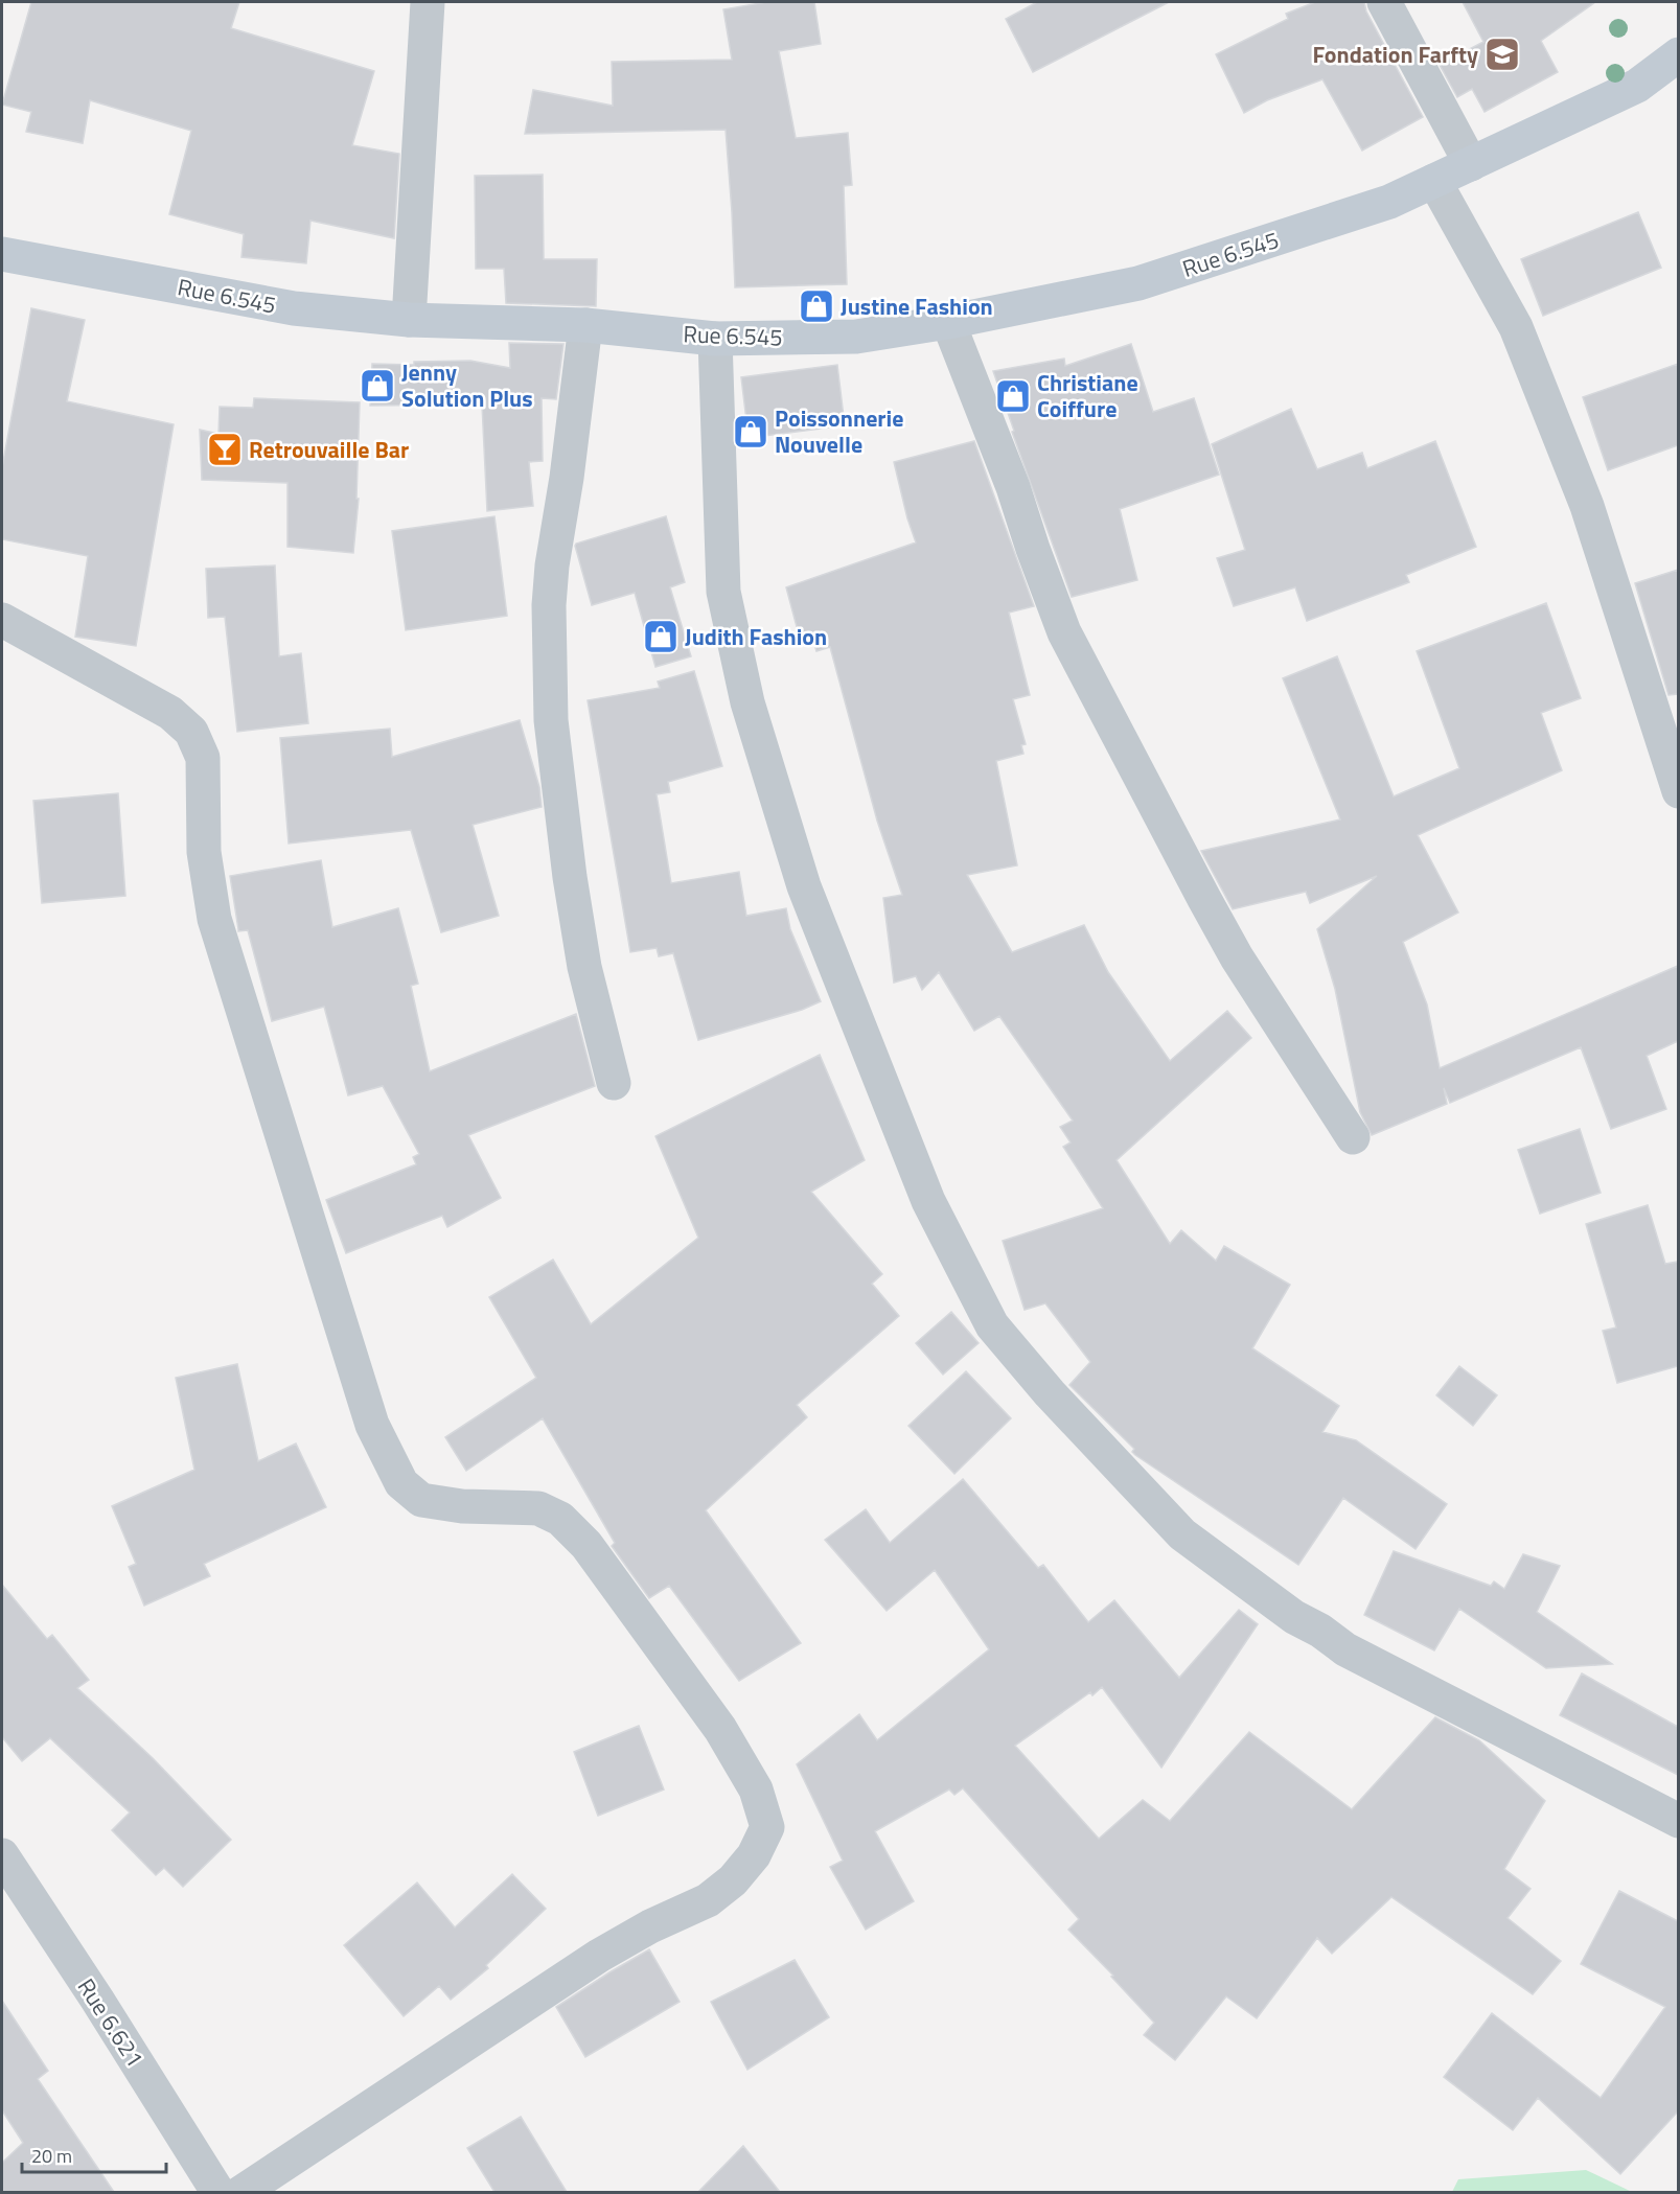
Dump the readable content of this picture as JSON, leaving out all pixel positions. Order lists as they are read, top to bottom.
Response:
{
  "streets": {
    "street": ["Rue 6.545", "Rue 6.621"]
  },
  "places": {
    "school or university": ["Fondation Farfty"],
    "shop": [
      "Justine Fashion",
      "Jenny Solution Plus",
      "Christiane Coiffure",
      "Poissonnerie Nouvelle",
      "Judith Fashion"
    ],
    "bar": ["Retrouvaille Bar"]
  },
  "scale_bar": "20 m"
}
